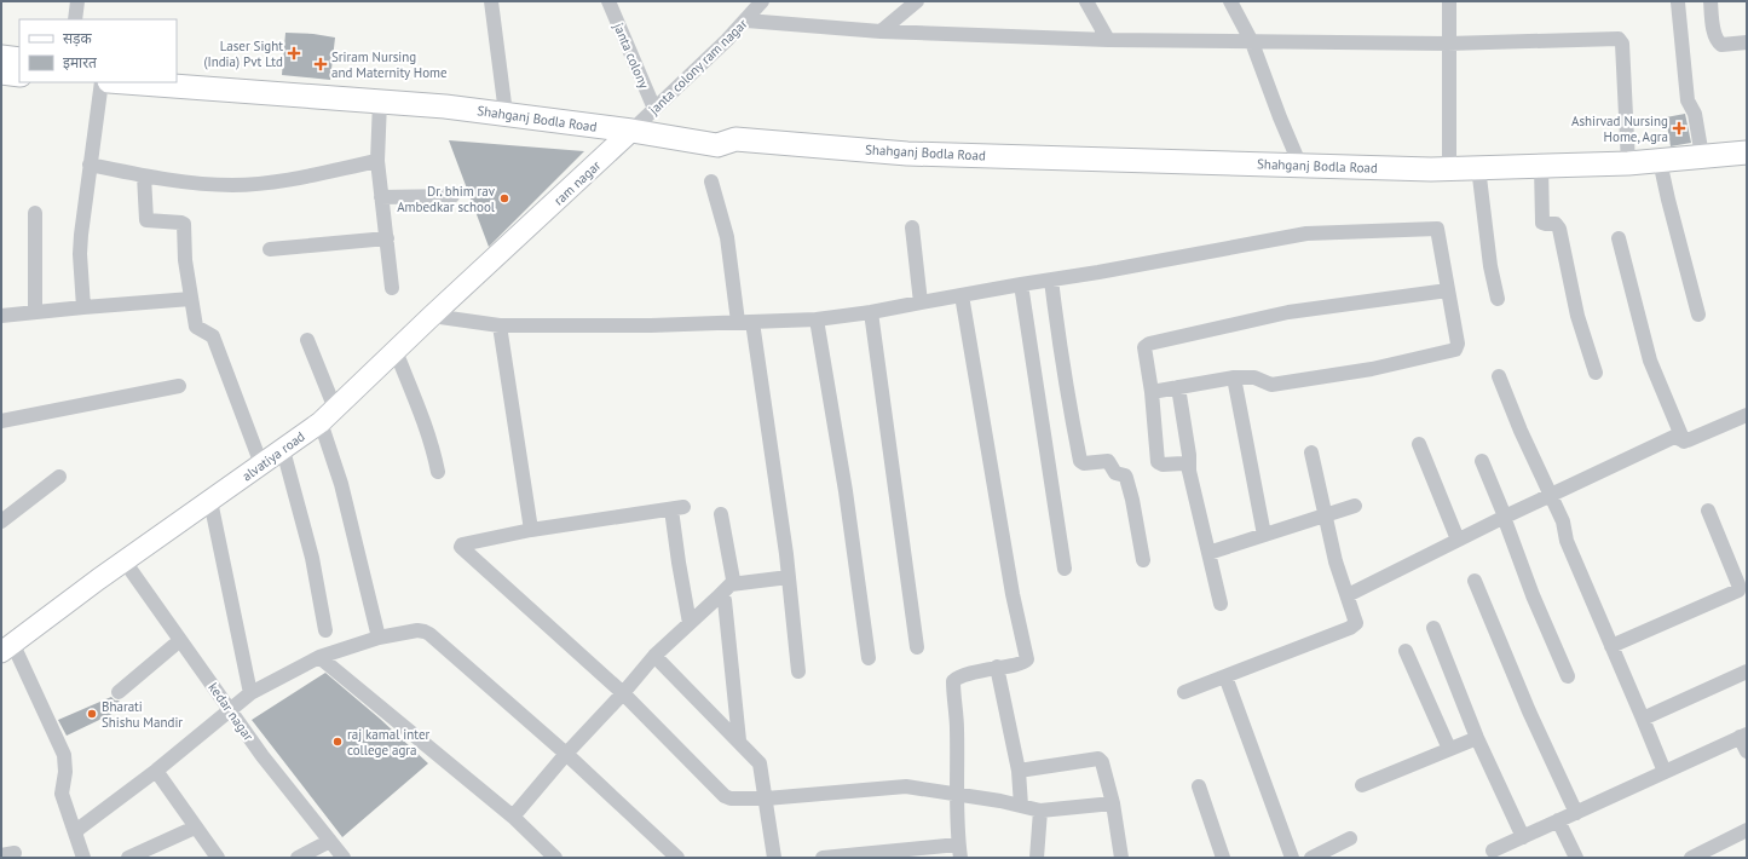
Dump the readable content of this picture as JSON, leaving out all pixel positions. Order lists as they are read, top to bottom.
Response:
{
  "streets": {
    "main road": ["Shahganj Bodla Road"],
    "street": [
      "janta colony",
      "janta colony ram nagar",
      "ram nagar",
      "alvatiya road",
      "kedar nagar"
    ]
  },
  "crossings": [
    ["janta colony", "janta colony ram nagar"],
    ["janta colony", "Shahganj Bodla Road"],
    ["janta colony", "ram nagar"],
    ["janta colony ram nagar", "Shahganj Bodla Road"],
    ["janta colony ram nagar", "ram nagar"],
    ["Shahganj Bodla Road", "ram nagar"],
    ["ram nagar", "alvatiya road"],
    ["alvatiya road", "kedar nagar"]
  ],
  "places": {
    "health": ["Laser Sight (India) Pvt Ltd", "Sriram Nursing and Maternity Home", "Ashirvad Nursing Home, Agra"],
    "other": ["Dr. bhim rav Ambedkar school", "Bharati Shishu Mandir", "raj kamal inter college agra"]
  },
  "legend": ["सड़क", "इमारत"]
}
